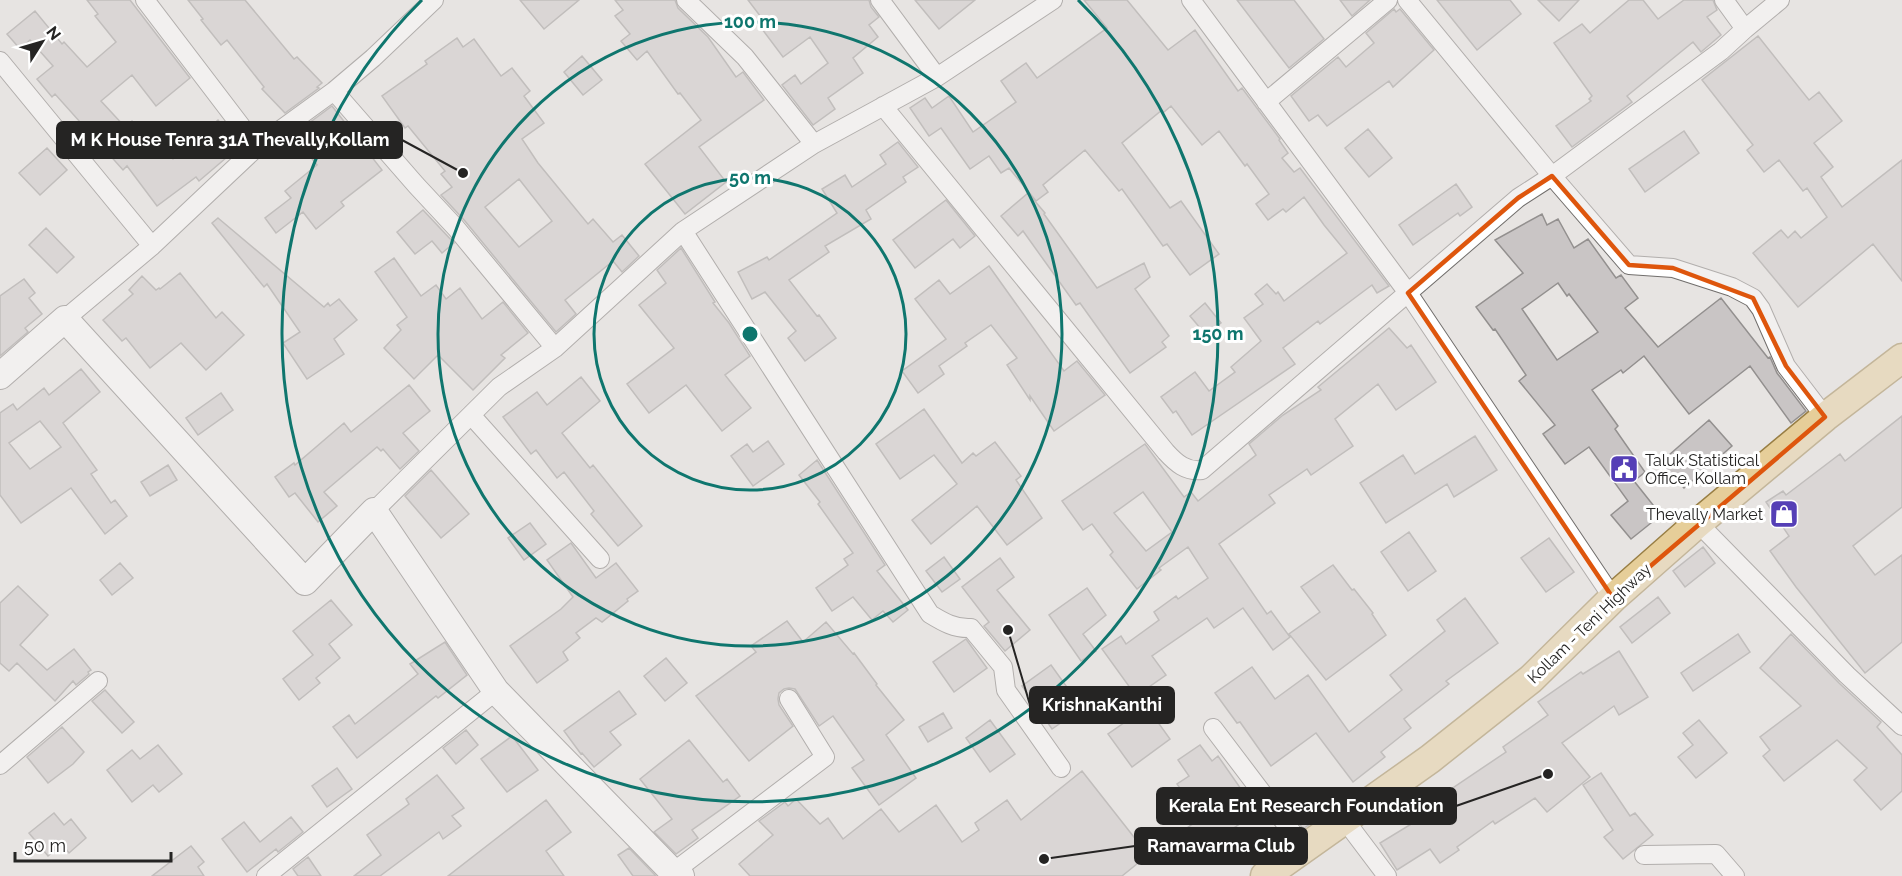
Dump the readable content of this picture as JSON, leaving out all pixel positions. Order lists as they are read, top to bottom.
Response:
{
  "streets": {
    "main road": ["Kollam - Teni Highway"]
  },
  "places": {
    "other": [
      "M K House Tenra 31A Thevally,Kollam",
      "KrishnaKanthi",
      "Kerala Ent Research Foundation",
      "Ramavarma Club"
    ],
    "public building": ["Taluk Statistical Office, Kollam"],
    "shop": ["Thevally Market"]
  },
  "scale_bar": "50 m",
  "north": "top right",
  "rings": ["100 m", "50 m", "150 m"]
}
